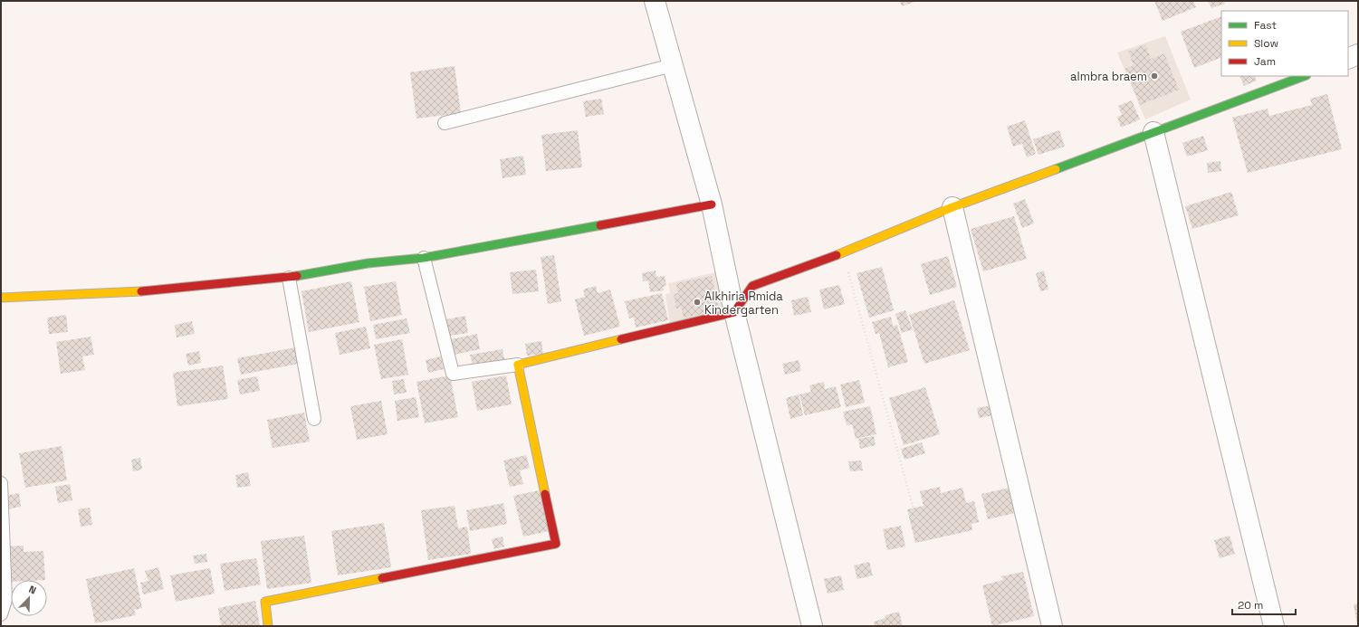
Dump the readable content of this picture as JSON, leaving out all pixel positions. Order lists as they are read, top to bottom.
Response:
{
  "places": ["almbra braem", "Alkhiria Rmida Kindergarten"],
  "legend": ["Fast", "Slow", "Jam"],
  "scale_bar": "20 m",
  "north": "top right"
}
